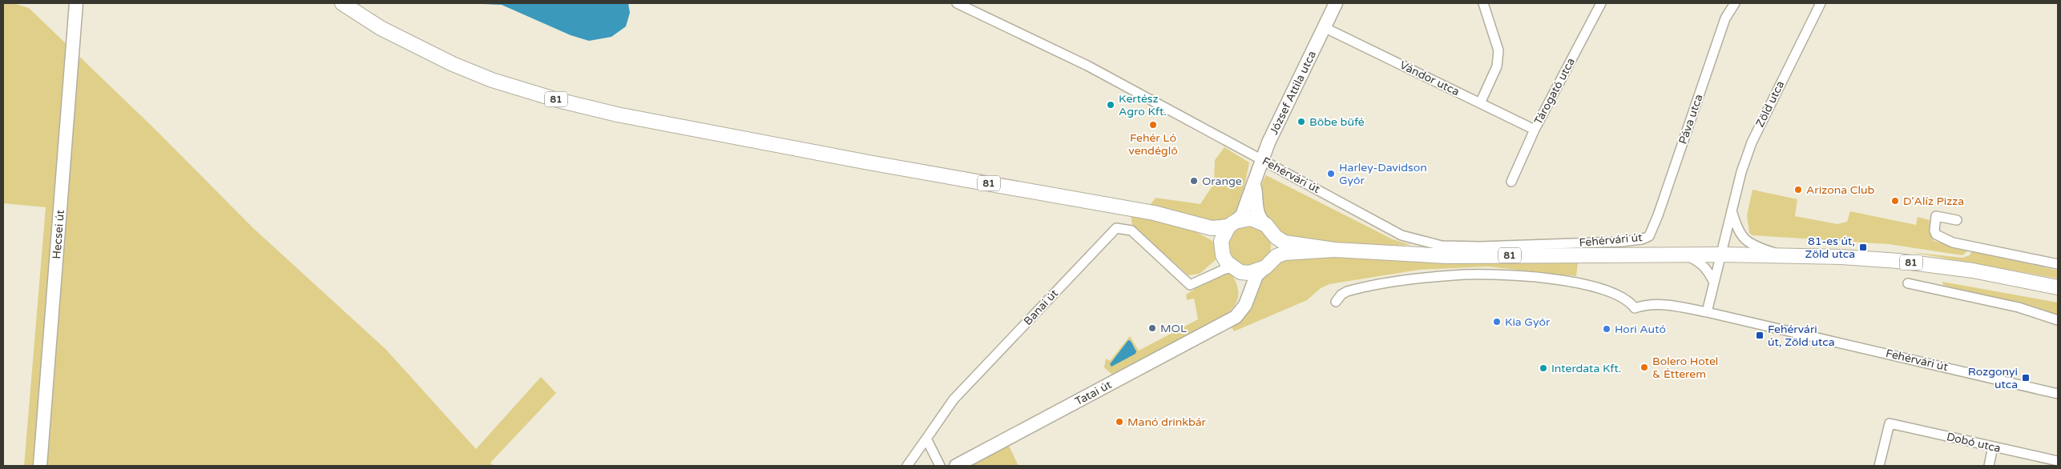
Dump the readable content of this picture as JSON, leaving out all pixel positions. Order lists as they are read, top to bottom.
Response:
{
  "streets": {
    "main road": ["81"],
    "street": [
      "Vándor utca",
      "Tárogató utca",
      "József Attila utca",
      "Zöld utca",
      "Páva utca",
      "Fehérvári út",
      "Hecsei út",
      "Banai út",
      "Tatai út",
      "Dobó utca"
    ]
  },
  "crossings": [
    ["Vándor utca", "Tárogató utca"],
    ["Vándor utca", "József Attila utca"],
    ["József Attila utca", "81"],
    ["József Attila utca", "Fehérvári út"],
    ["József Attila utca", "Tatai út"],
    ["81", "Zöld utca"],
    ["81", "Tatai út"],
    ["Zöld utca", "Fehérvári út"],
    ["Páva utca", "Fehérvári út"]
  ],
  "places": {
    "other": [
      "Kertész Agro Kft.",
      "Böbe büfé",
      "Fehér Ló vendéglő",
      "Harley-Davidson Győr",
      "Orange",
      "Arizona Club",
      "D'Alíz Pizza",
      "Kia Győr",
      "MOL",
      "Hori Autó",
      "Bolero Hotel & Étterem",
      "Interdata Kft.",
      "Manó drinkbár"
    ],
    "transit": ["81-es út, Zöld utca", "Fehérvári út, Zöld utca", "Rozgonyi utca"]
  }
}
